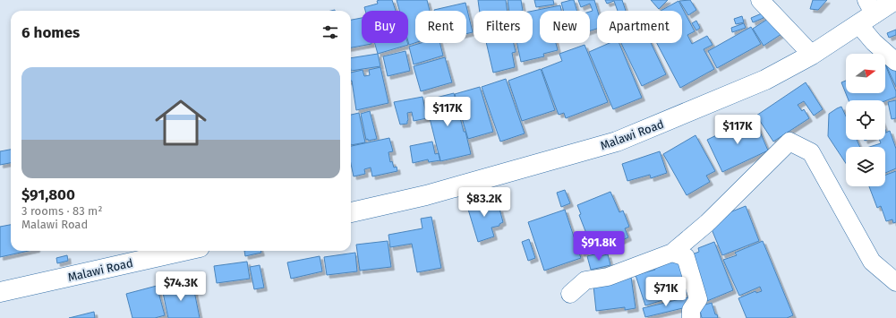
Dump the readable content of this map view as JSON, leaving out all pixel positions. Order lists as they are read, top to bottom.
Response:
{
  "streets": {
    "main road": ["Malawi Road"]
  },
  "north": "right",
  "page": {
    "chip": [
      "Buy",
      "Rent",
      "Filters",
      "New",
      "Apartment"
    ],
    "heading": "6 homes",
    "list": [
      {
        "name": "$91,800",
        "note": "3 rooms · 83 m² · Malawi Road"
      }
    ],
    "price": [
      "$117K",
      "$117K",
      "$83.2K",
      "$91.8K",
      "$74.3K",
      "$71K"
    ]
  }
}
